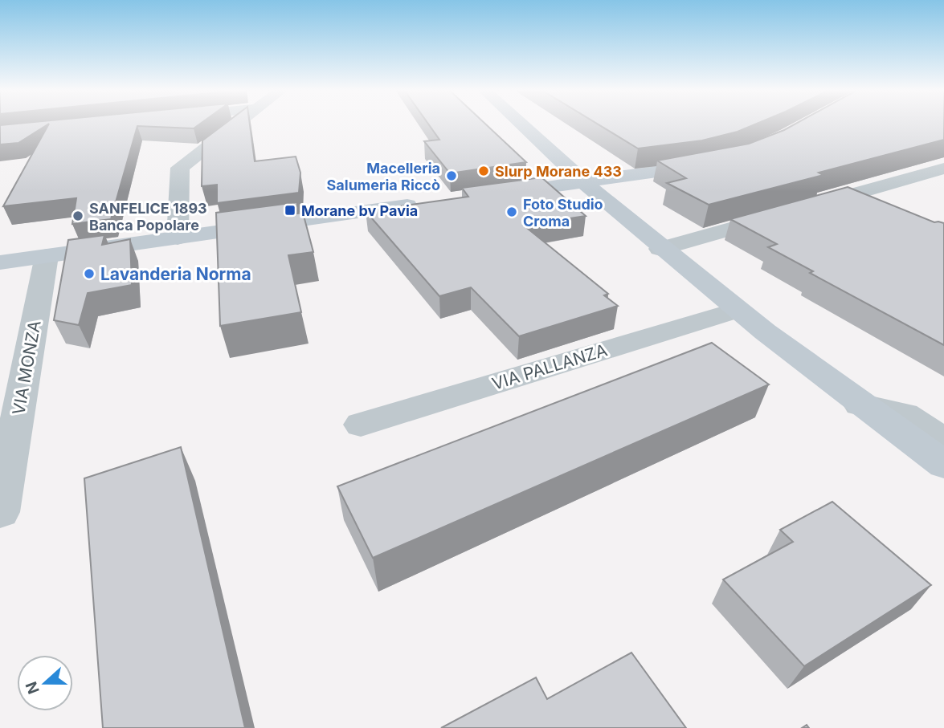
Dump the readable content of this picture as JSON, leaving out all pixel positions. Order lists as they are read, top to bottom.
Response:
{
  "streets": {
    "street": ["VIA PALLANZA", "VIA MONZA"]
  },
  "places": {
    "other": [
      "Slurp Morane 433",
      "Macelleria Salumeria Riccò",
      "Foto Studio Croma",
      "SANFELICE 1893 Banca Popolare",
      "Lavanderia Norma"
    ],
    "transit": ["Morane bv Pavia"]
  },
  "north": "left"
}
